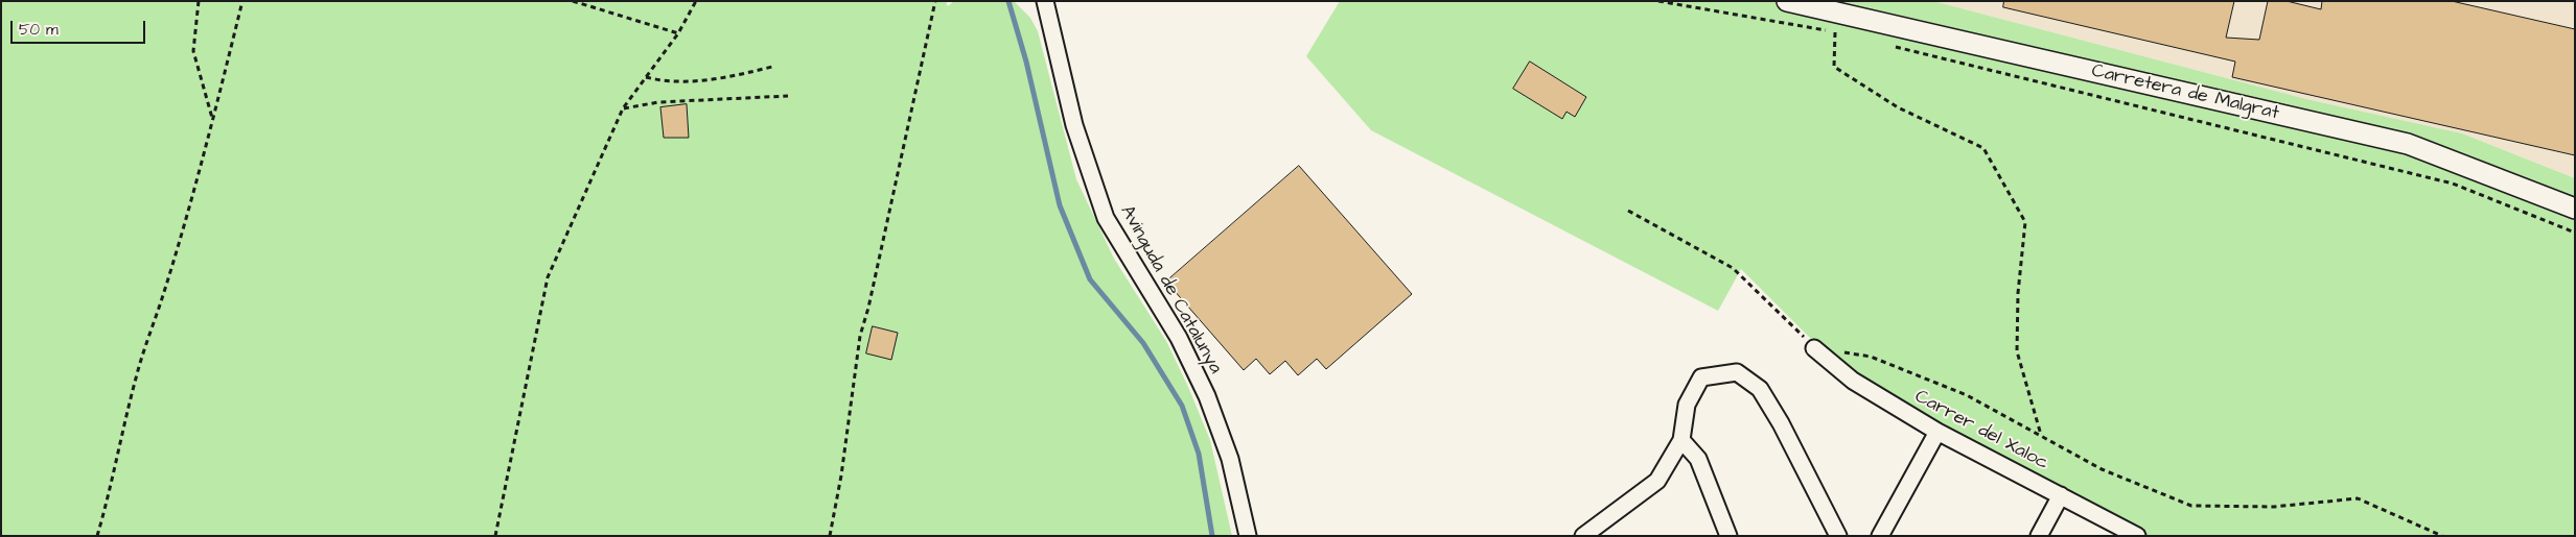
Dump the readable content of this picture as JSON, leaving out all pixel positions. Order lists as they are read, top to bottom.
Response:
{
  "streets": {
    "street": ["Carretera de Malgrat", "Avinguda de Catalunya", "Carrer del Xaloc"]
  },
  "scale_bar": "50 m"
}
